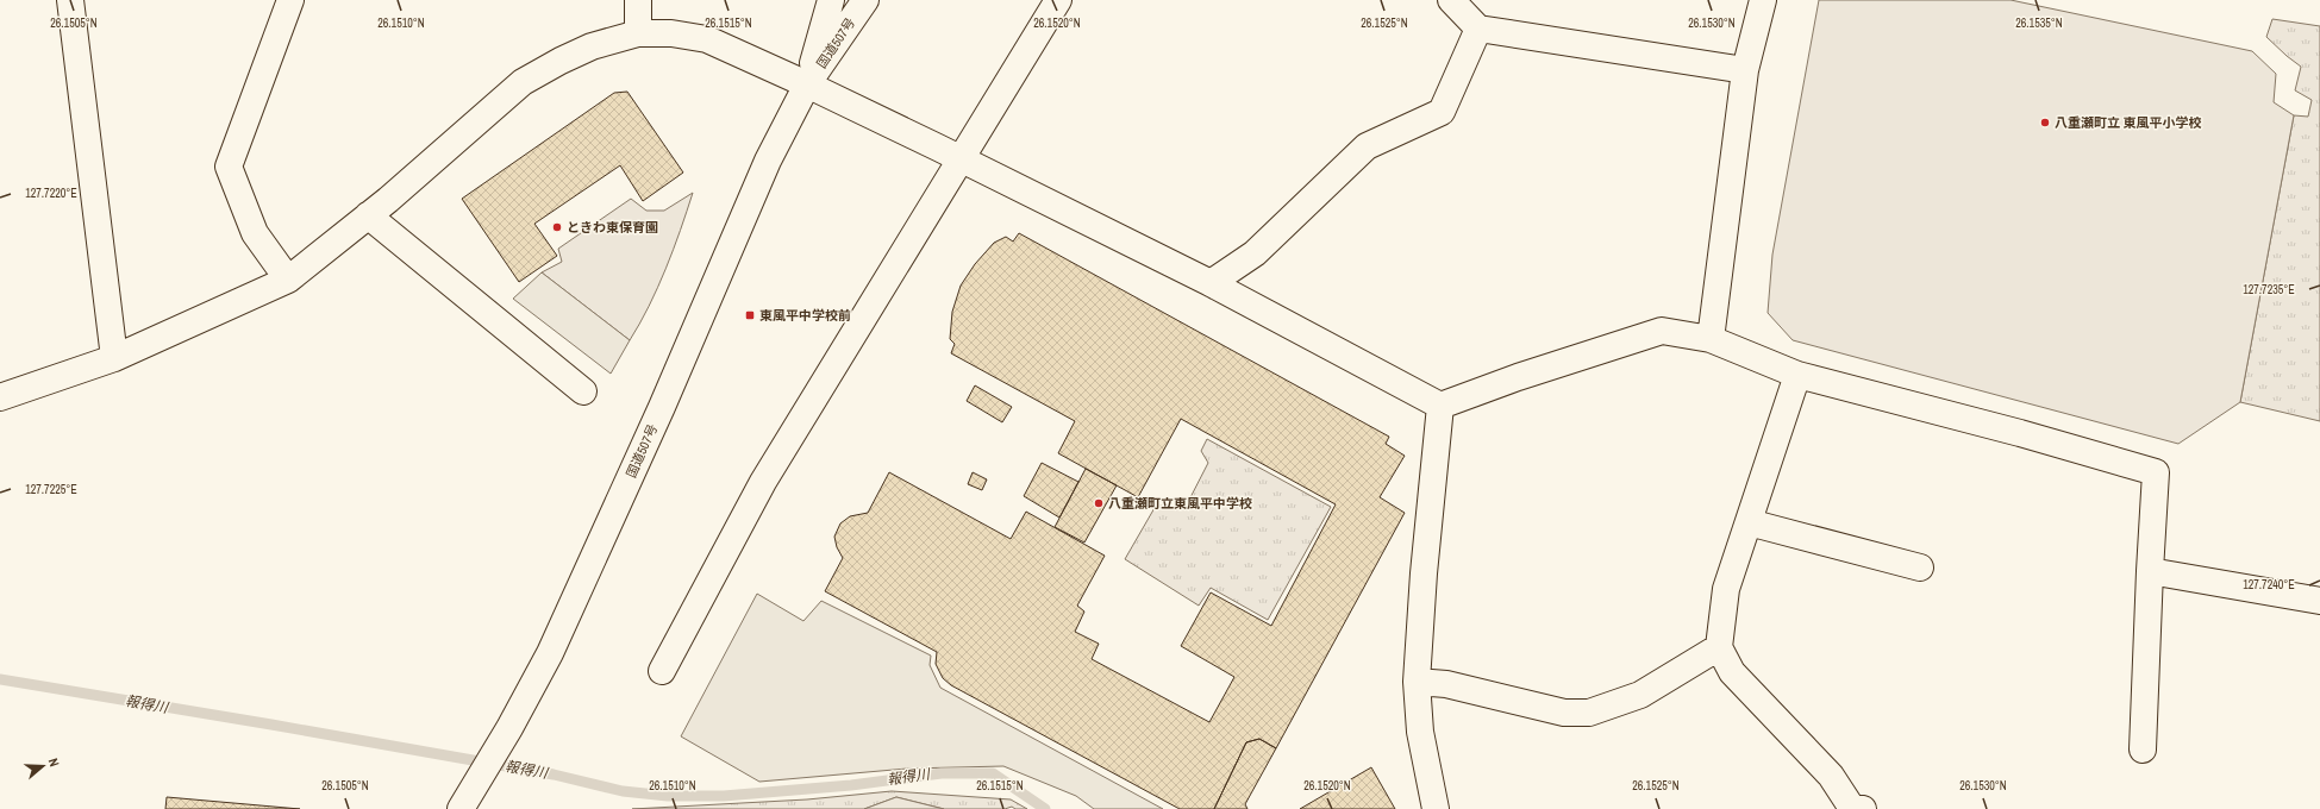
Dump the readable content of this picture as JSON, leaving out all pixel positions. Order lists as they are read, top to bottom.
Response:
{
  "streets": {
    "main road": ["国道507号"]
  },
  "water": ["報得川"],
  "places": {
    "other": ["八重瀬町立 東風平小学校", "ときわ東保育園", "八重瀬町立東風平中学校"],
    "transit": ["東風平中学校前"]
  },
  "north": "right",
  "coordinates": [
    "26.1520°N",
    "26.1525°N",
    "26.1530°N",
    "26.1505°N",
    "26.1510°N",
    "26.1515°N",
    "26.1535°N",
    "127.7220°E",
    "127.7235°E",
    "127.7225°E",
    "127.7240°E"
  ]
}
